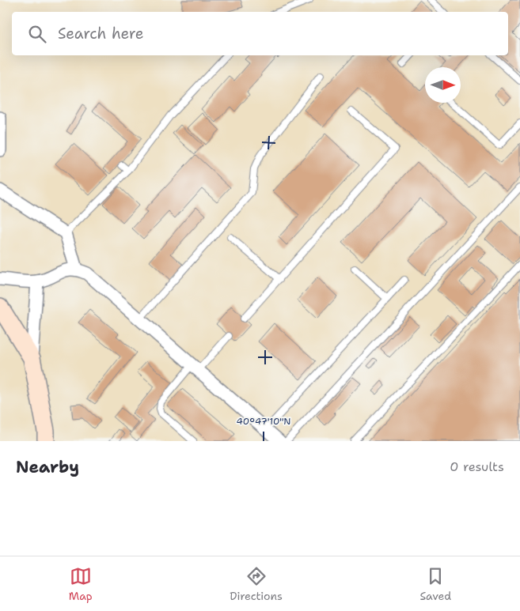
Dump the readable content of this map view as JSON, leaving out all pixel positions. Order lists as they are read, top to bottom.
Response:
{
  "north": "right",
  "page": {
    "search": "Search here",
    "heading": ["Nearby", "0 results"],
    "nav": ["Map", "Directions", "Saved"]
  },
  "coordinates": ["40°47'10\"N"]
}
